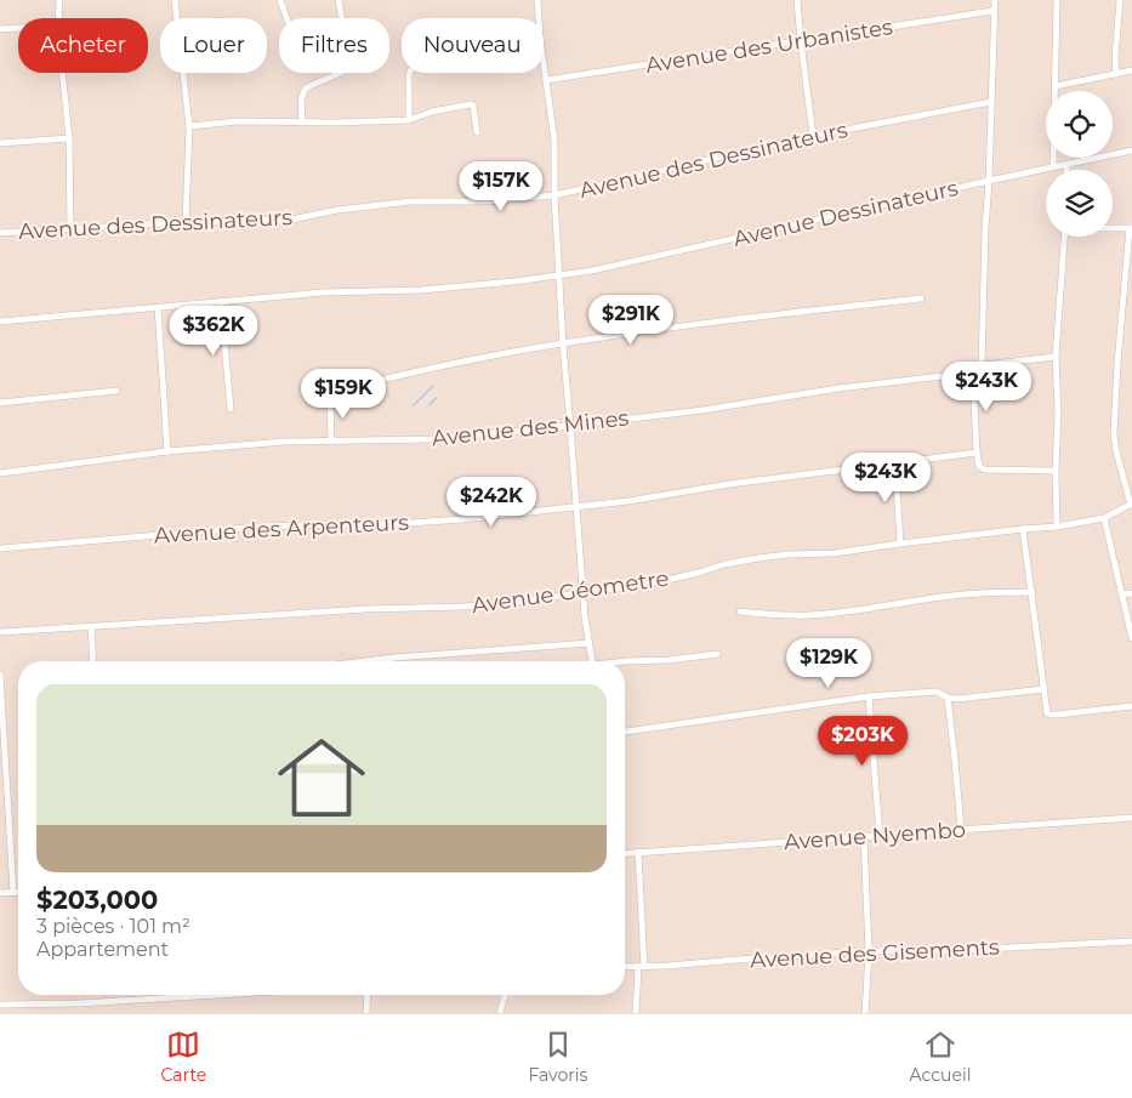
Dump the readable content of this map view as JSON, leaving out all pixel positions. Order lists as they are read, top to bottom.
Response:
{
  "streets": {
    "street": [
      "Avenue des Urbanistes",
      "Avenue des Dessinateurs",
      "Avenue Dessinateurs",
      "Avenue des Mines",
      "Avenue des Arpenteurs",
      "Avenue Géometre",
      "Avenue Nyembo",
      "Avenue des Gisements"
    ]
  },
  "page": {
    "chip": [
      "Acheter",
      "Louer",
      "Filtres",
      "Nouveau"
    ],
    "price": [
      "$157K",
      "$291K",
      "$362K",
      "$243K",
      "$159K",
      "$243K",
      "$242K",
      "$129K",
      "$203K"
    ],
    "list": [
      {
        "name": "$203,000",
        "note": "3 pièces · 101 m² · Appartement"
      }
    ],
    "tabs": ["Carte", "Favoris", "Accueil"]
  }
}
